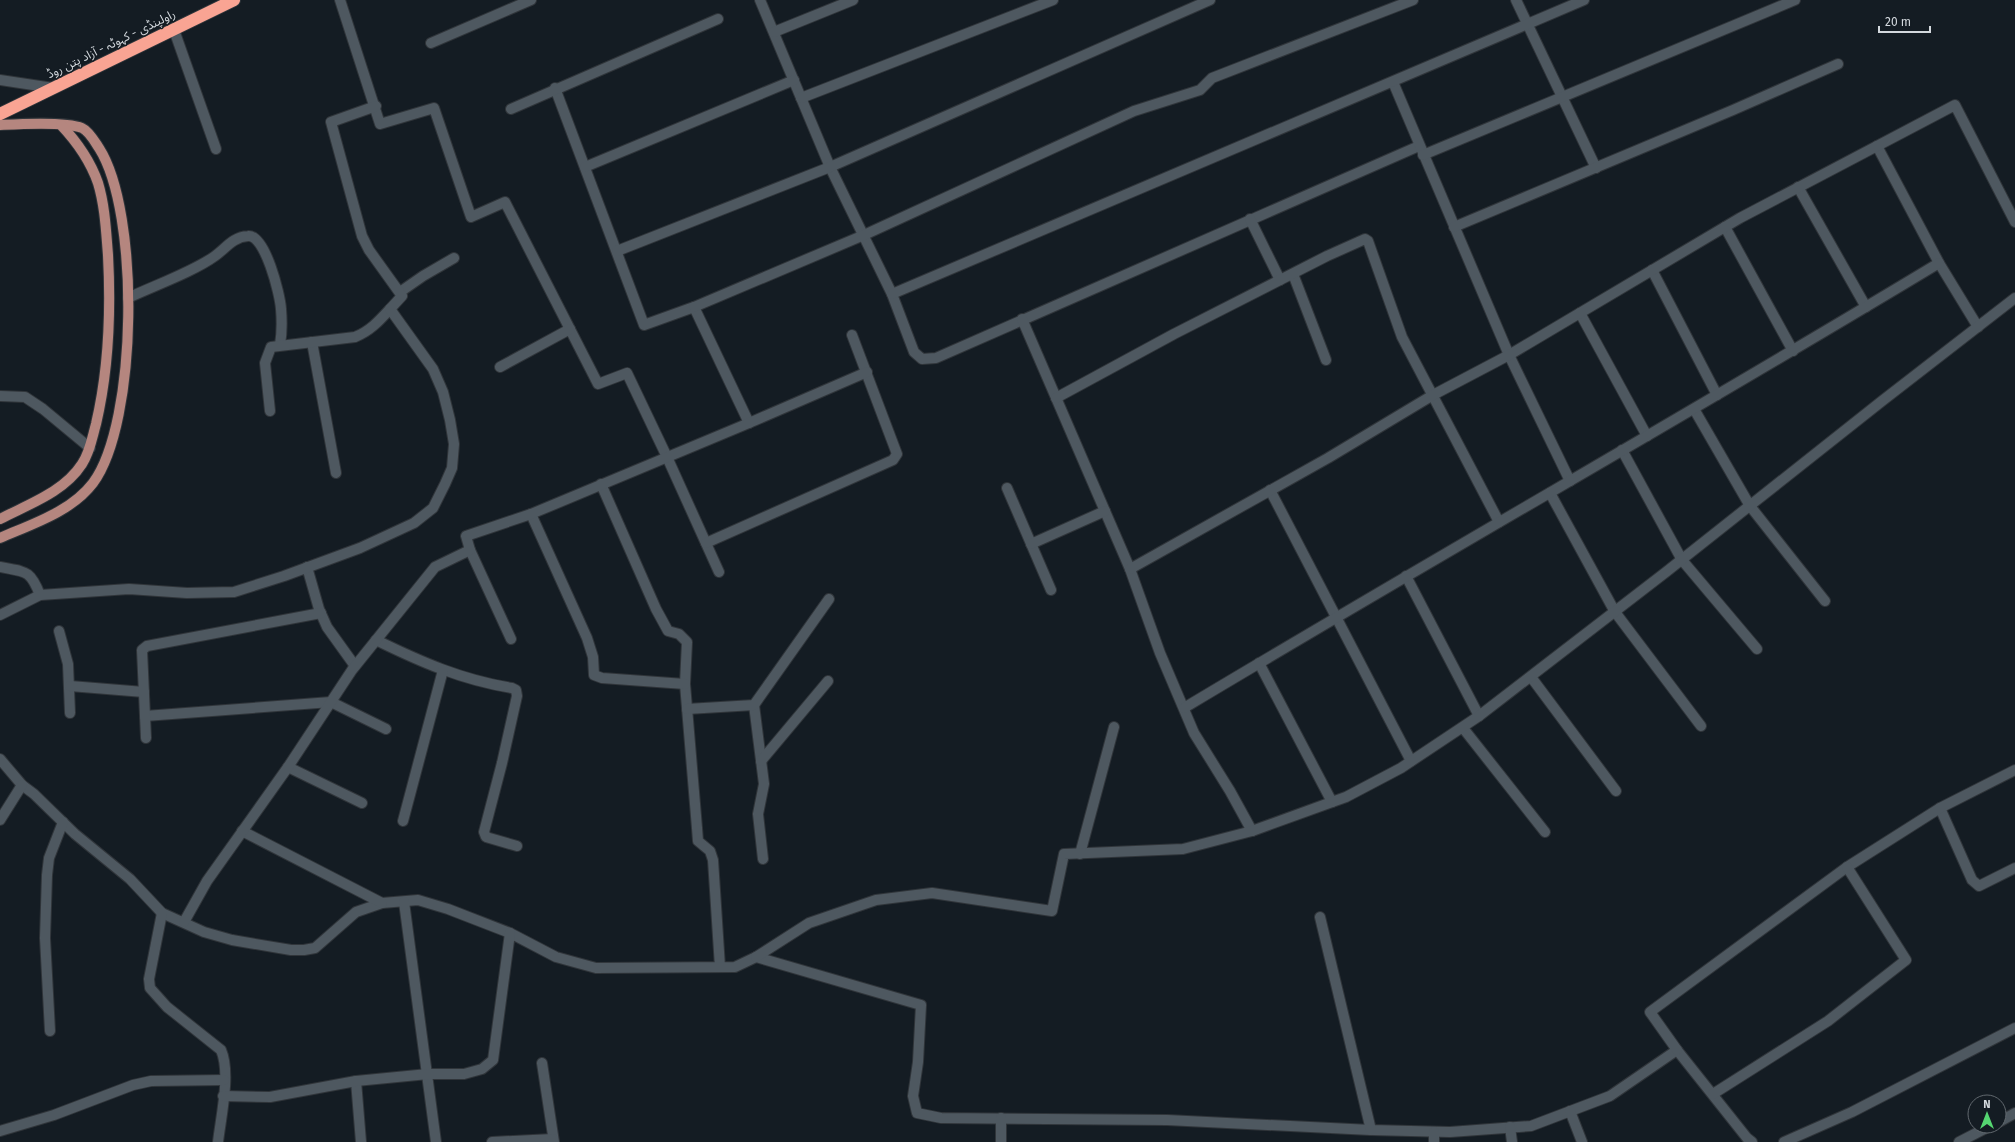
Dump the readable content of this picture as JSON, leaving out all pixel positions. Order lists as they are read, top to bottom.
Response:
{
  "streets": {
    "highway": ["راولپنڈی - کہوٹہ - آزاد پتن روڈ"]
  },
  "scale_bar": "20 m",
  "north": "top"
}
